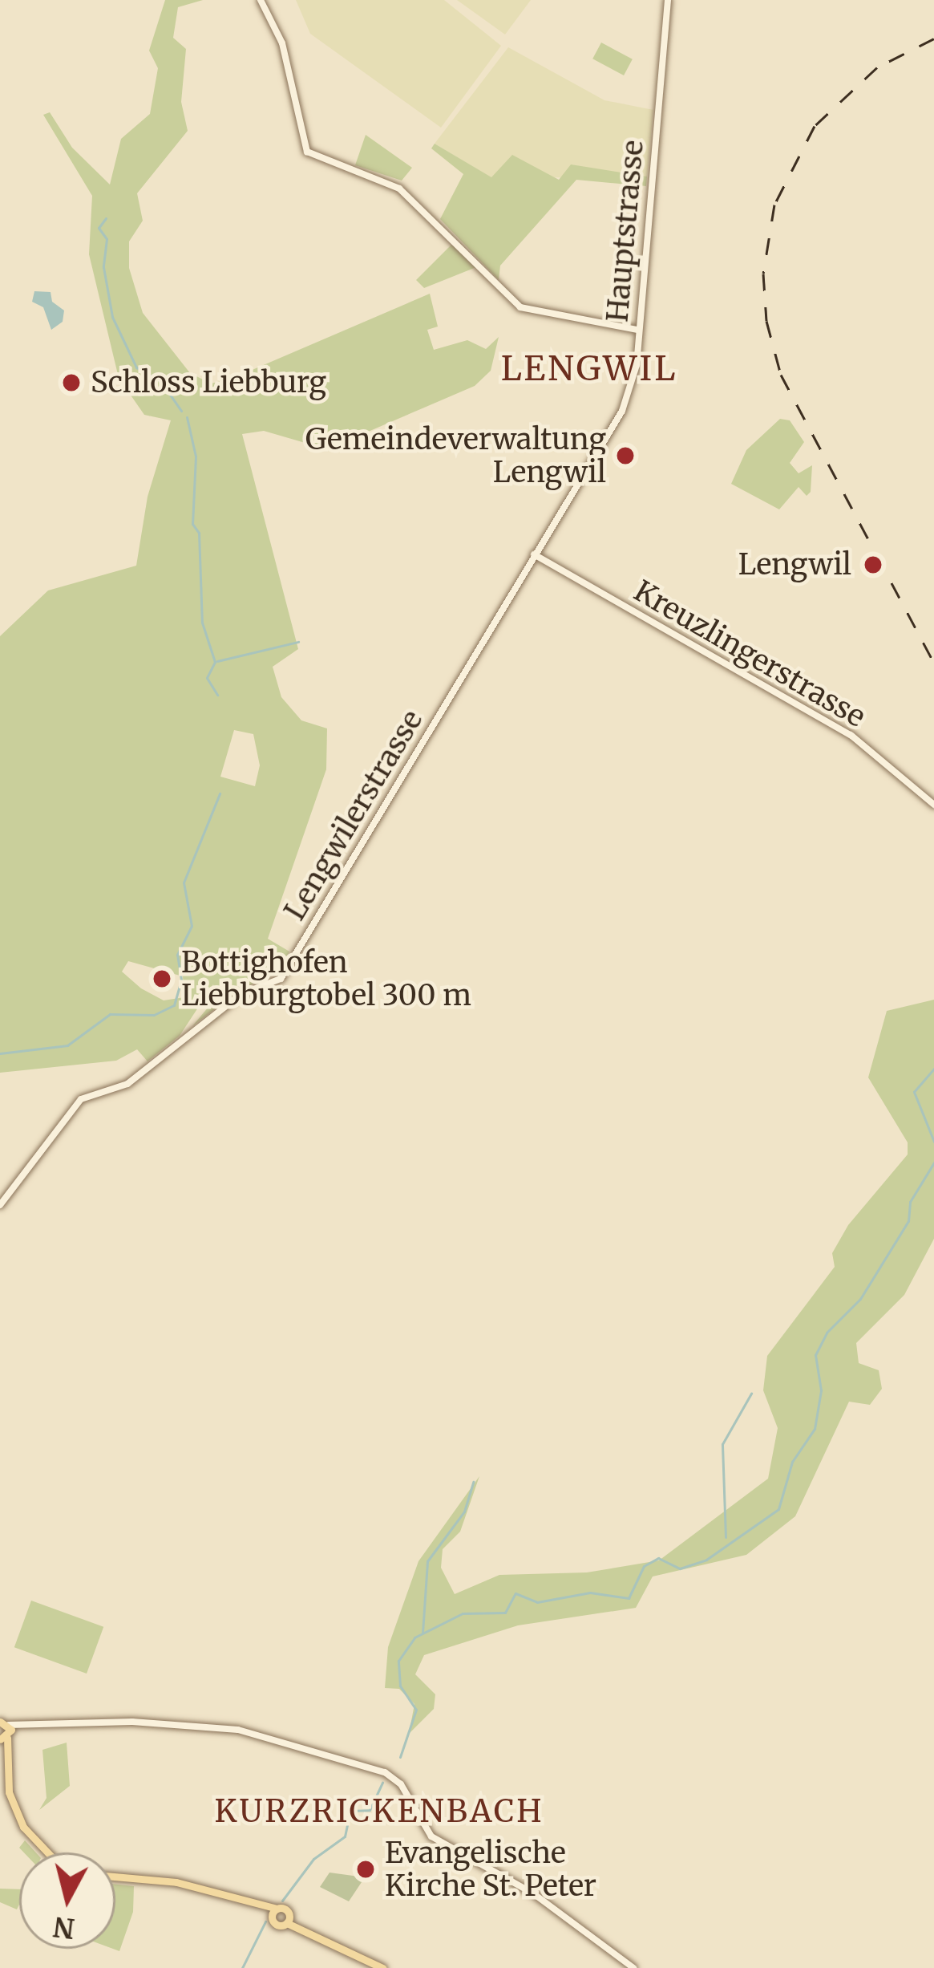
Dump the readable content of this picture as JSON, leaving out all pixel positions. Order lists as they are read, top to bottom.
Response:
{
  "streets": {
    "street": ["Hauptstrasse", "Kreuzlingerstrasse", "Lengwilerstrasse"]
  },
  "crossings": [
    ["Hauptstrasse", "Kreuzlingerstrasse"],
    ["Hauptstrasse", "Lengwilerstrasse"],
    ["Kreuzlingerstrasse", "Lengwilerstrasse"]
  ],
  "districts": ["LENGWIL", "KURZRICKENBACH"],
  "places": [
    "Schloss Liebburg",
    "Gemeindeverwaltung Lengwil",
    "Lengwil",
    "Bottighofen Liebburgtobel 300 m",
    "Evangelische Kirche St. Peter"
  ],
  "north": "bottom"
}
